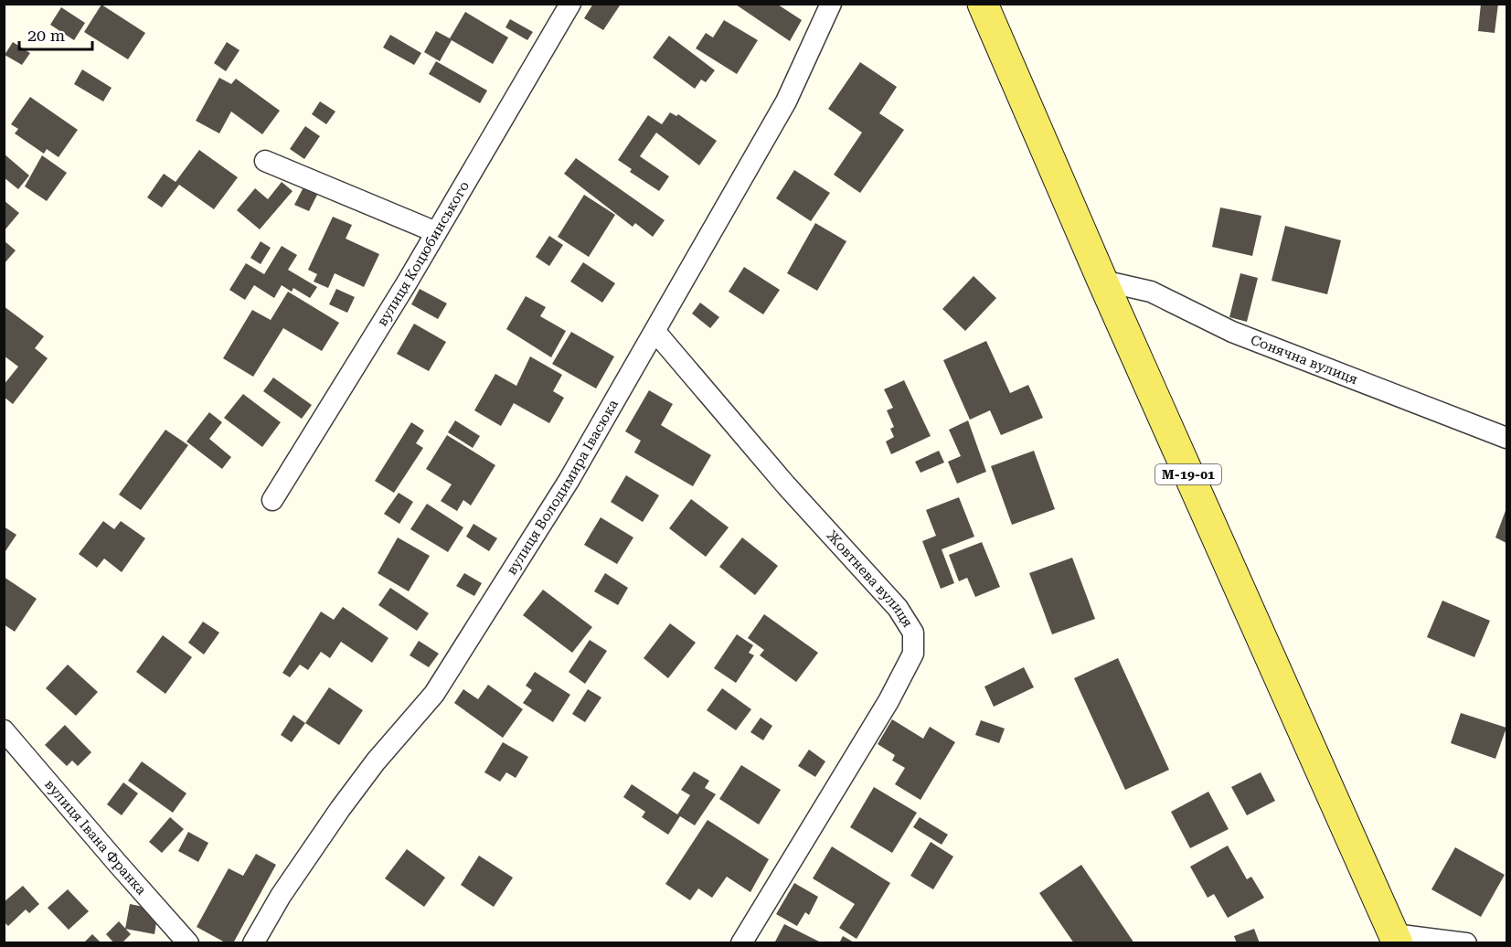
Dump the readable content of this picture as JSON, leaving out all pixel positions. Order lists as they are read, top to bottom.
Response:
{
  "streets": {
    "main road": ["М-19-01"],
    "street": [
      "вулиця Коцюбинського",
      "Сонячна вулиця",
      "вулиця Володимира Івасюка",
      "Жовтнева вулиця",
      "вулиця Івана Франка"
    ]
  },
  "crossings": [
    ["Сонячна вулиця", "М-19-01"],
    ["вулиця Володимира Івасюка", "Жовтнева вулиця"]
  ],
  "scale_bar": "20 m"
}
